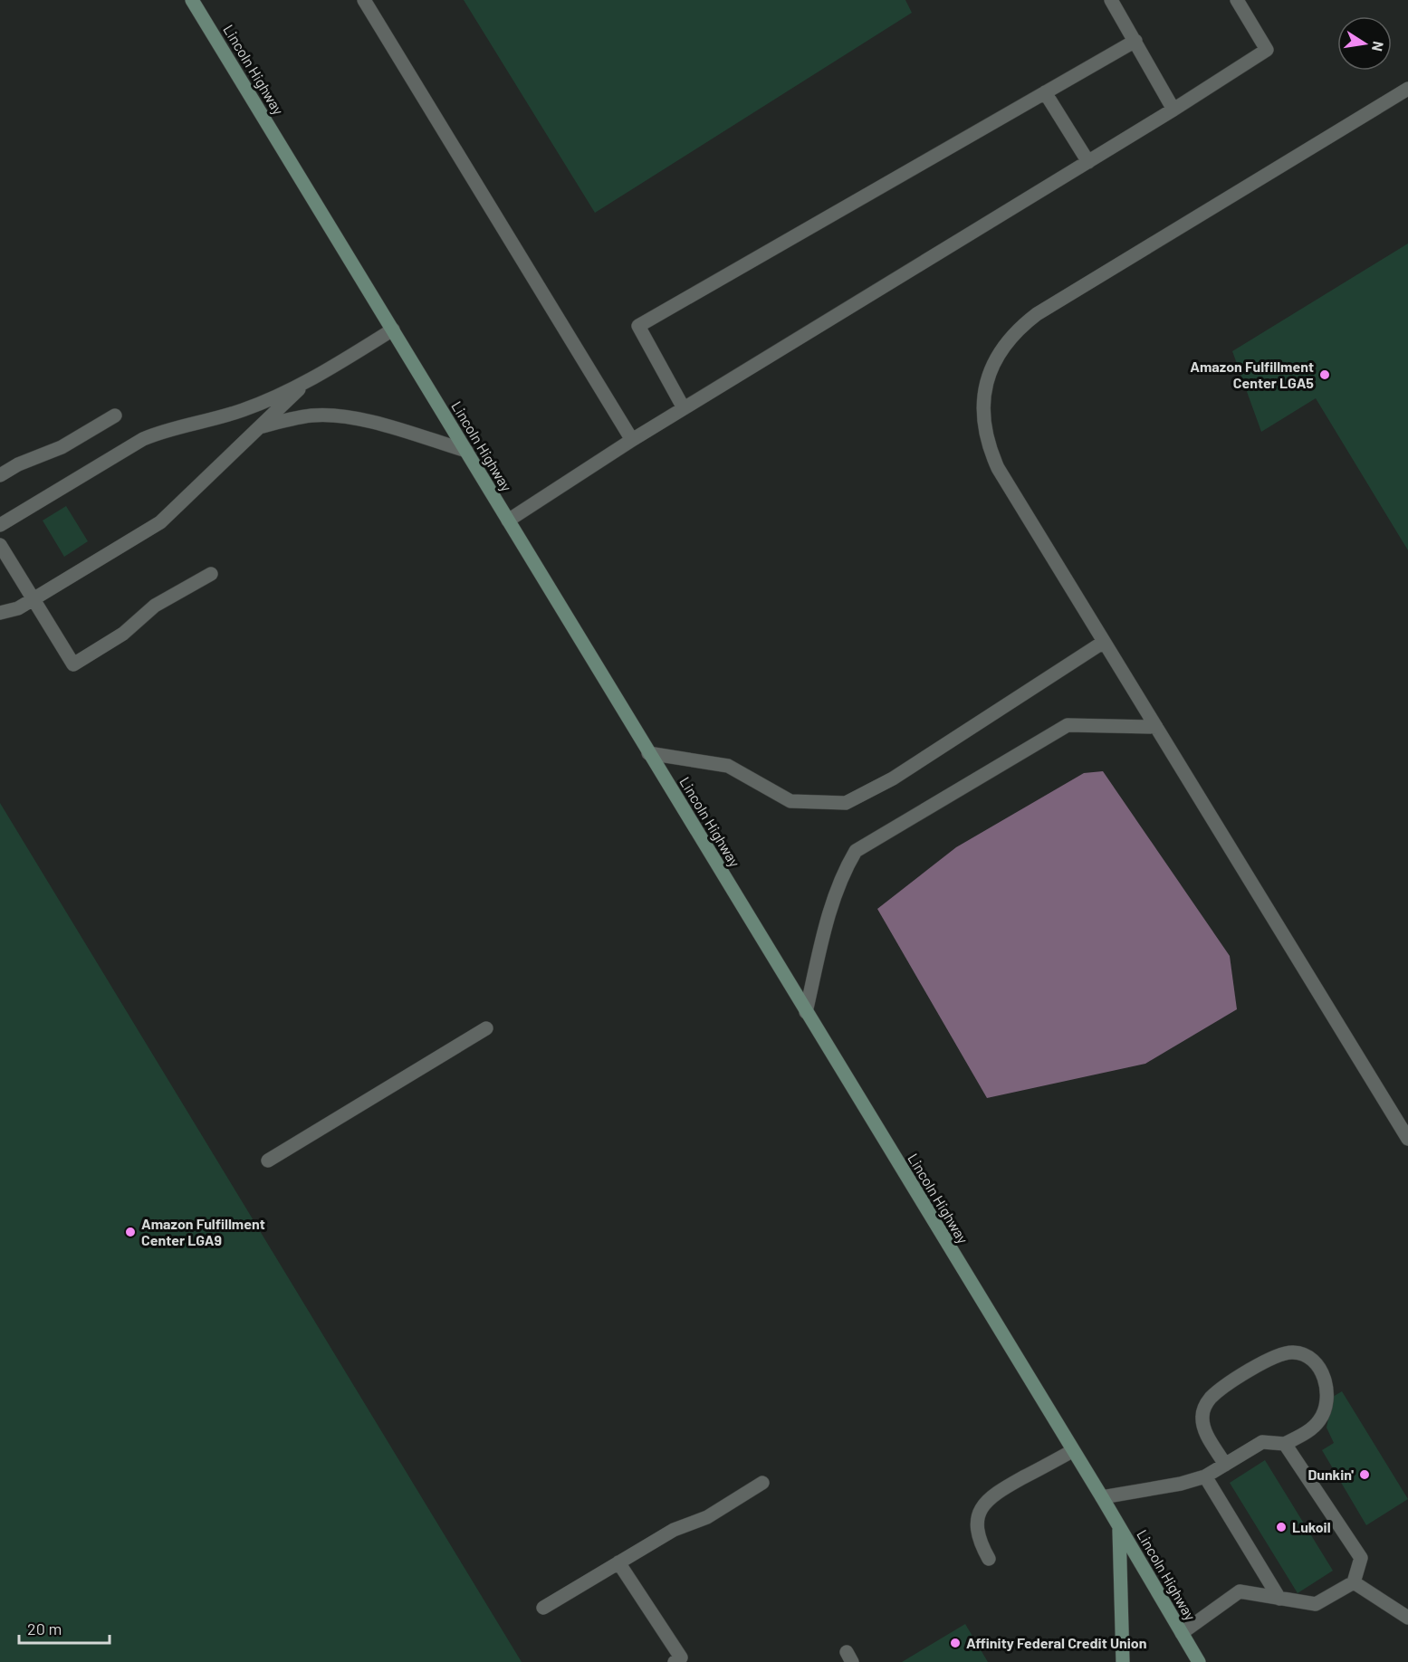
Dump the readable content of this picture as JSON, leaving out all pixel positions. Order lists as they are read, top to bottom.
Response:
{
  "streets": {
    "main road": ["Lincoln Highway"]
  },
  "places": [
    "Amazon Fulfillment Center LGA5",
    "Amazon Fulfillment Center LGA9",
    "Dunkin'",
    "Lukoil",
    "Affinity Federal Credit Union"
  ],
  "scale_bar": "20 m",
  "north": "right"
}
